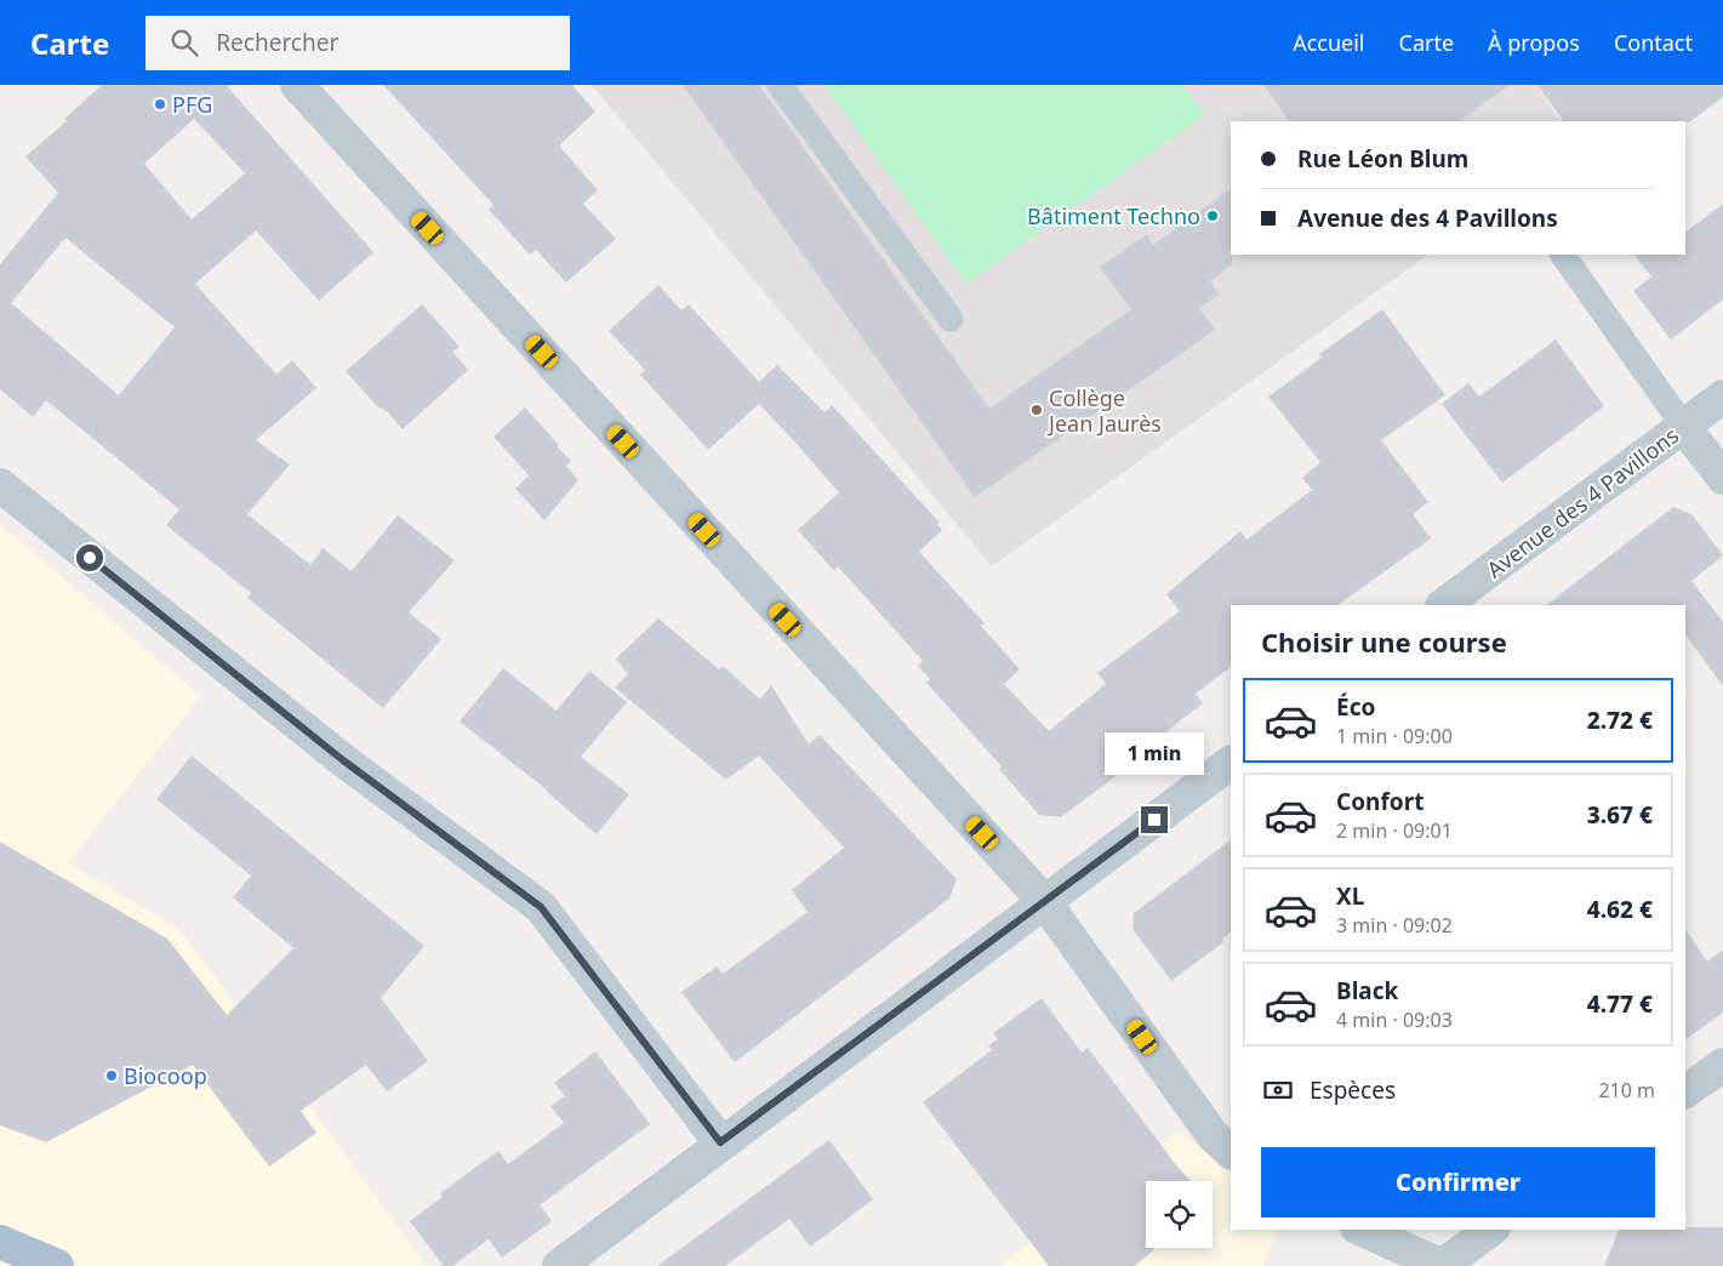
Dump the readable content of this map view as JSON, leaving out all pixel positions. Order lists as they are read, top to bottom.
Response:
{
  "streets": {
    "street": ["Avenue des 4 Pavillons"]
  },
  "places": [
    "PFG",
    "Bâtiment Techno",
    "Collège Jean Jaurès",
    "Biocoop"
  ],
  "page": {
    "header": "Carte",
    "search": "Rechercher",
    "nav": [
      "Accueil",
      "Carte",
      "À propos",
      "Contact"
    ],
    "banner": ["Rue Léon Blum", "Avenue des 4 Pavillons"],
    "heading": "Choisir une course",
    "list": [
      {
        "name": "Éco",
        "note": "1 min · 09:00",
        "value": "2.72 €"
      },
      {
        "name": "Confort",
        "note": "2 min · 09:01",
        "value": "3.67 €"
      },
      {
        "name": "XL",
        "note": "3 min · 09:02",
        "value": "4.62 €"
      },
      {
        "name": "Black",
        "note": "4 min · 09:03",
        "value": "4.77 €"
      }
    ],
    "bubble": "1 min",
    "pay": ["Espèces", "210 m"],
    "buttons": "Confirmer"
  }
}
